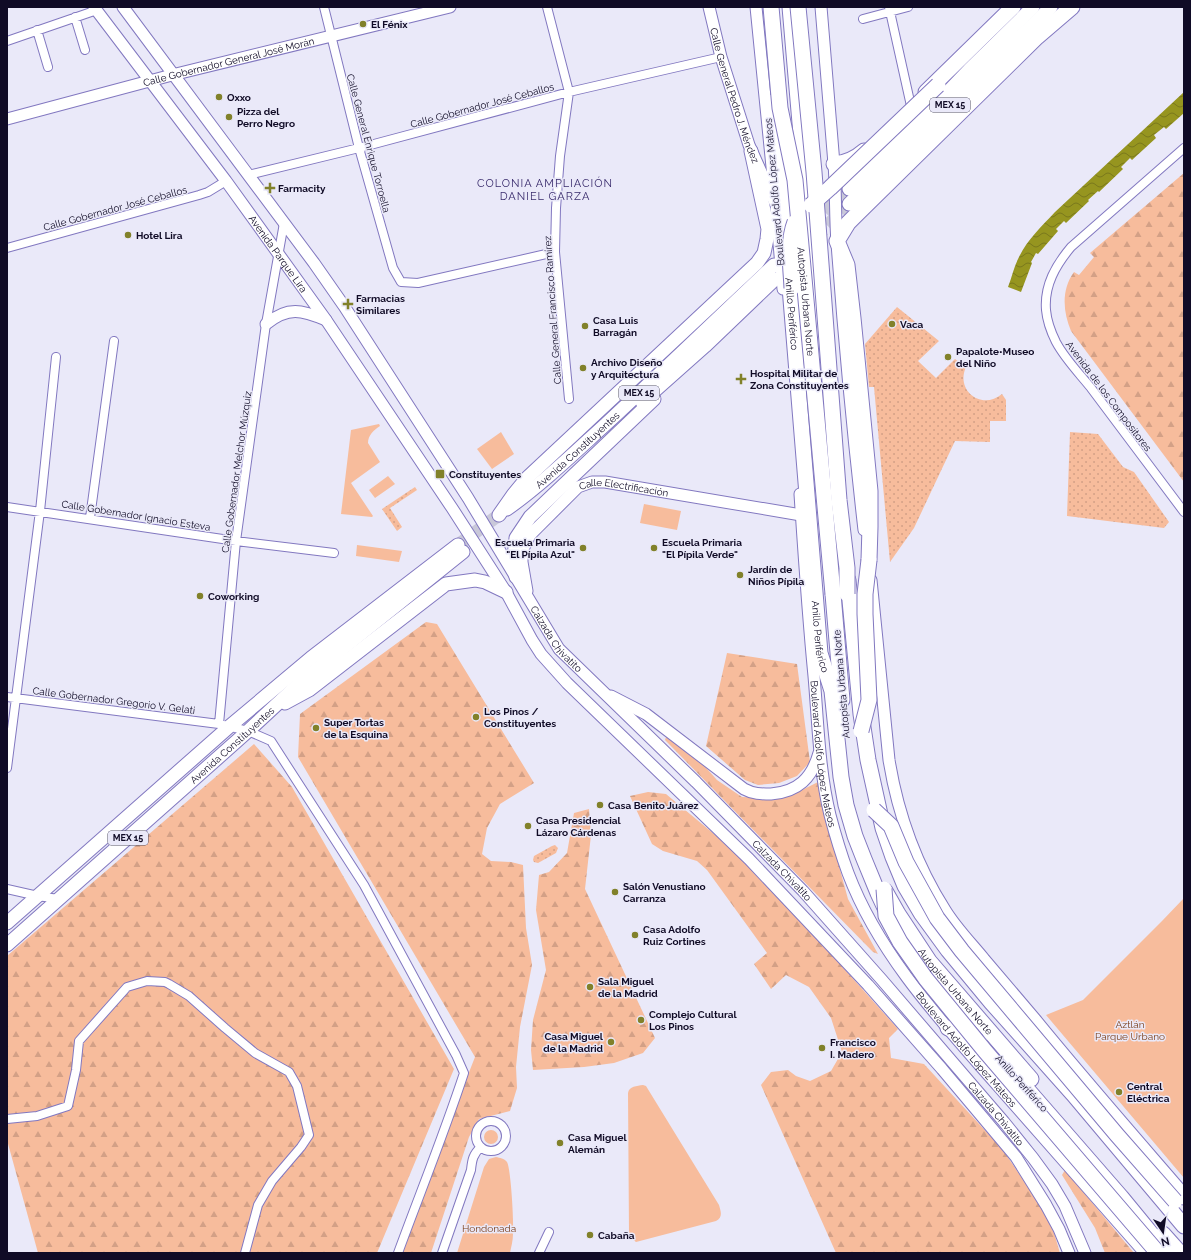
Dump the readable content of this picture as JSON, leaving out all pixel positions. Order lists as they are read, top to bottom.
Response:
{
  "streets": {
    "highway": ["Autopista Urbana Norte", "Anillo Periférico"],
    "main road": [
      "Calle Gobernador General José Morán",
      "Calle General Pedro J. Méndez",
      "MEX 15",
      "Boulevard Adolfo López Mateos",
      "Avenida Parque Lira",
      "Avenida Constituyentes",
      "Calle Electrificación",
      "Calzada Chivatito"
    ],
    "street": [
      "Calle Gobernador José Ceballos",
      "Calle General Enrique Torroella",
      "Calle General Francisco Ramírez",
      "Avenida de los Compositores",
      "Calle Gobernador Melchor Múzquiz",
      "Calle Gobernador Ignacio Esteva",
      "Calle Gobernador Gregorio V. Gelati"
    ]
  },
  "crossings": [
    ["Calle Gobernador General José Morán", "Calle General Enrique Torroella"],
    ["Calle Gobernador General José Morán", "Avenida Parque Lira"],
    ["Calle General Pedro J. Méndez", "Calle Gobernador José Ceballos"],
    ["Calle General Pedro J. Méndez", "Boulevard Adolfo López Mateos"],
    ["Calle Gobernador José Ceballos", "Calle General Enrique Torroella"],
    ["Calle Gobernador José Ceballos", "Avenida Parque Lira"],
    ["Calle Gobernador José Ceballos", "Calle General Francisco Ramírez"],
    ["Calle General Enrique Torroella", "Calle General Francisco Ramírez"],
    ["Boulevard Adolfo López Mateos", "Calle Electrificación"],
    ["Avenida Parque Lira", "Calle Gobernador Melchor Múzquiz"],
    ["Avenida Parque Lira", "Calzada Chivatito"],
    ["Avenida Constituyentes", "Calle Gobernador Melchor Múzquiz"],
    ["Avenida Constituyentes", "Calle Gobernador Gregorio V. Gelati"],
    ["Calle Gobernador Melchor Múzquiz", "Calle Gobernador Ignacio Esteva"],
    ["Calle Gobernador Melchor Múzquiz", "Calzada Chivatito"],
    ["Calle Gobernador Melchor Múzquiz", "Calle Gobernador Gregorio V. Gelati"],
    ["Calle Electrificación", "Calzada Chivatito"]
  ],
  "districts": ["COLONIA AMPLIACIÓN DANIEL GARZA"],
  "parks": ["Aztlán Parque Urbano", "Hondonada"],
  "places": {
    "other": [
      "El Fénix",
      "Oxxo",
      "Pizza del Perro Negro",
      "Hotel Lira",
      "Vaca",
      "Casa Luis Barragán",
      "Papalote•Museo del Niño",
      "Archivo Diseño y Arquitectura",
      "Escuela Primaria \"El Pípila Azul\"",
      "Escuela Primaria \"El Pípila Verde\"",
      "Jardín de Niños Pípila",
      "Coworking",
      "Los Pinos / Constituyentes",
      "Super Tortas de la Esquina",
      "Casa Benito Juárez",
      "Casa Presidencial Lázaro Cárdenas",
      "Salón Venustiano Carranza",
      "Casa Adolfo Ruiz Cortines",
      "Sala Miguel de la Madrid",
      "Complejo Cultural Los Pinos",
      "Casa Miguel de la Madrid",
      "Francisco I. Madero",
      "Central Eléctrica",
      "Casa Miguel Alemán",
      "Cabaña"
    ],
    "health": ["Farmacity", "Farmacias Similares", "Hospital Militar de Zona Constituyentes"],
    "transit": ["Constituyentes"]
  },
  "north": "bottom"
}
